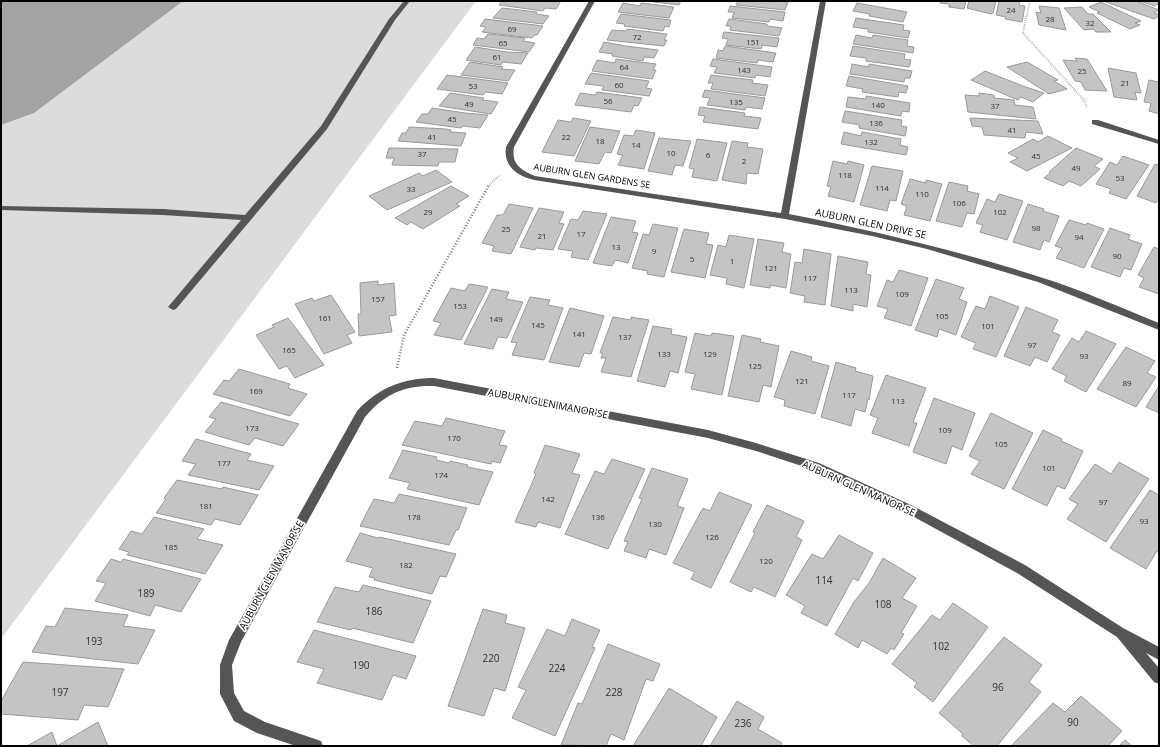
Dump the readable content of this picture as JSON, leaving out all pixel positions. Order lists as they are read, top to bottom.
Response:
{
  "streets": {
    "street": ["AUBURN GLEN GARDENS SE", "AUBURN GLEN DRIVE SE", "AUBURN GLEN MANOR SE"]
  },
  "crossings": [
    ["AUBURN GLEN GARDENS SE", "AUBURN GLEN DRIVE SE"]
  ],
  "house_numbers": [
    "24",
    "28",
    "32",
    "69",
    "72",
    "151",
    "65",
    "61",
    "64",
    "143",
    "25",
    "21",
    "60",
    "53",
    "56",
    "135",
    "49",
    "140",
    "37",
    "45",
    "136",
    "41",
    "41",
    "22",
    "18",
    "132",
    "14",
    "10",
    "37",
    "6",
    "45",
    "2",
    "49",
    "118",
    "53",
    "114",
    "33",
    "110",
    "106",
    "29",
    "102",
    "98",
    "25",
    "17",
    "21",
    "94",
    "13",
    "9",
    "90",
    "5",
    "1",
    "121",
    "117",
    "113",
    "109",
    "157",
    "153",
    "105",
    "161",
    "149",
    "145",
    "101",
    "141",
    "137",
    "97",
    "165",
    "133",
    "129",
    "93",
    "125",
    "121",
    "89",
    "169",
    "117",
    "113",
    "173",
    "109",
    "170",
    "105",
    "177",
    "101",
    "174",
    "142",
    "97",
    "181",
    "178",
    "136",
    "93",
    "130",
    "126",
    "185",
    "120",
    "182",
    "114",
    "189",
    "108",
    "186",
    "193",
    "102",
    "220",
    "190",
    "224",
    "96",
    "197",
    "228",
    "90",
    "236"
  ]
}
